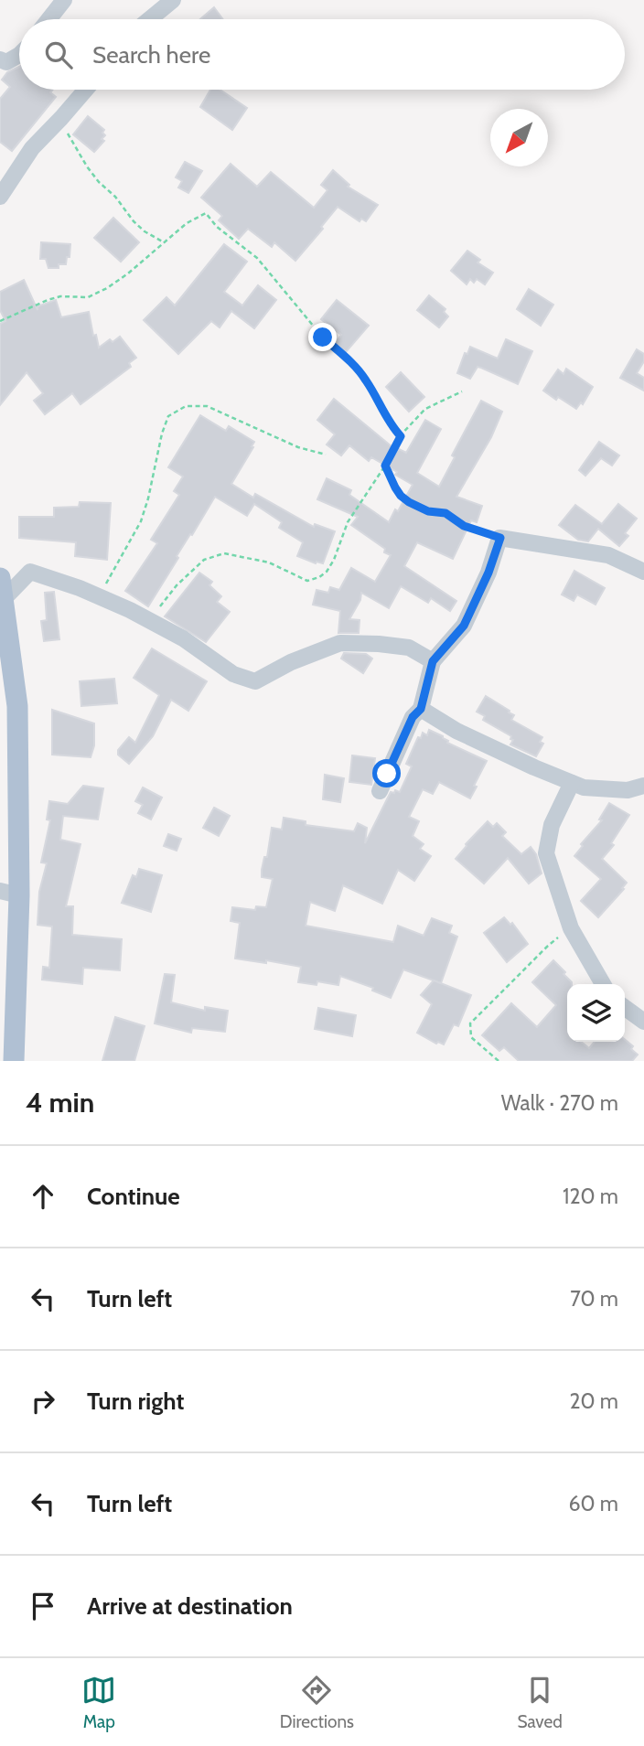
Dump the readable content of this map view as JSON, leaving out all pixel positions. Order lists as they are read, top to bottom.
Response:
{
  "north": "bottom left",
  "page": {
    "search": "Search here",
    "heading": ["4 min", "Walk · 270 m"],
    "list": [
      ["Continue", "120 m"],
      ["Turn left", "70 m"],
      ["Turn right", "20 m"],
      ["Turn left", "60 m"],
      "Arrive at destination"
    ],
    "nav": ["Map", "Directions", "Saved"]
  }
}
